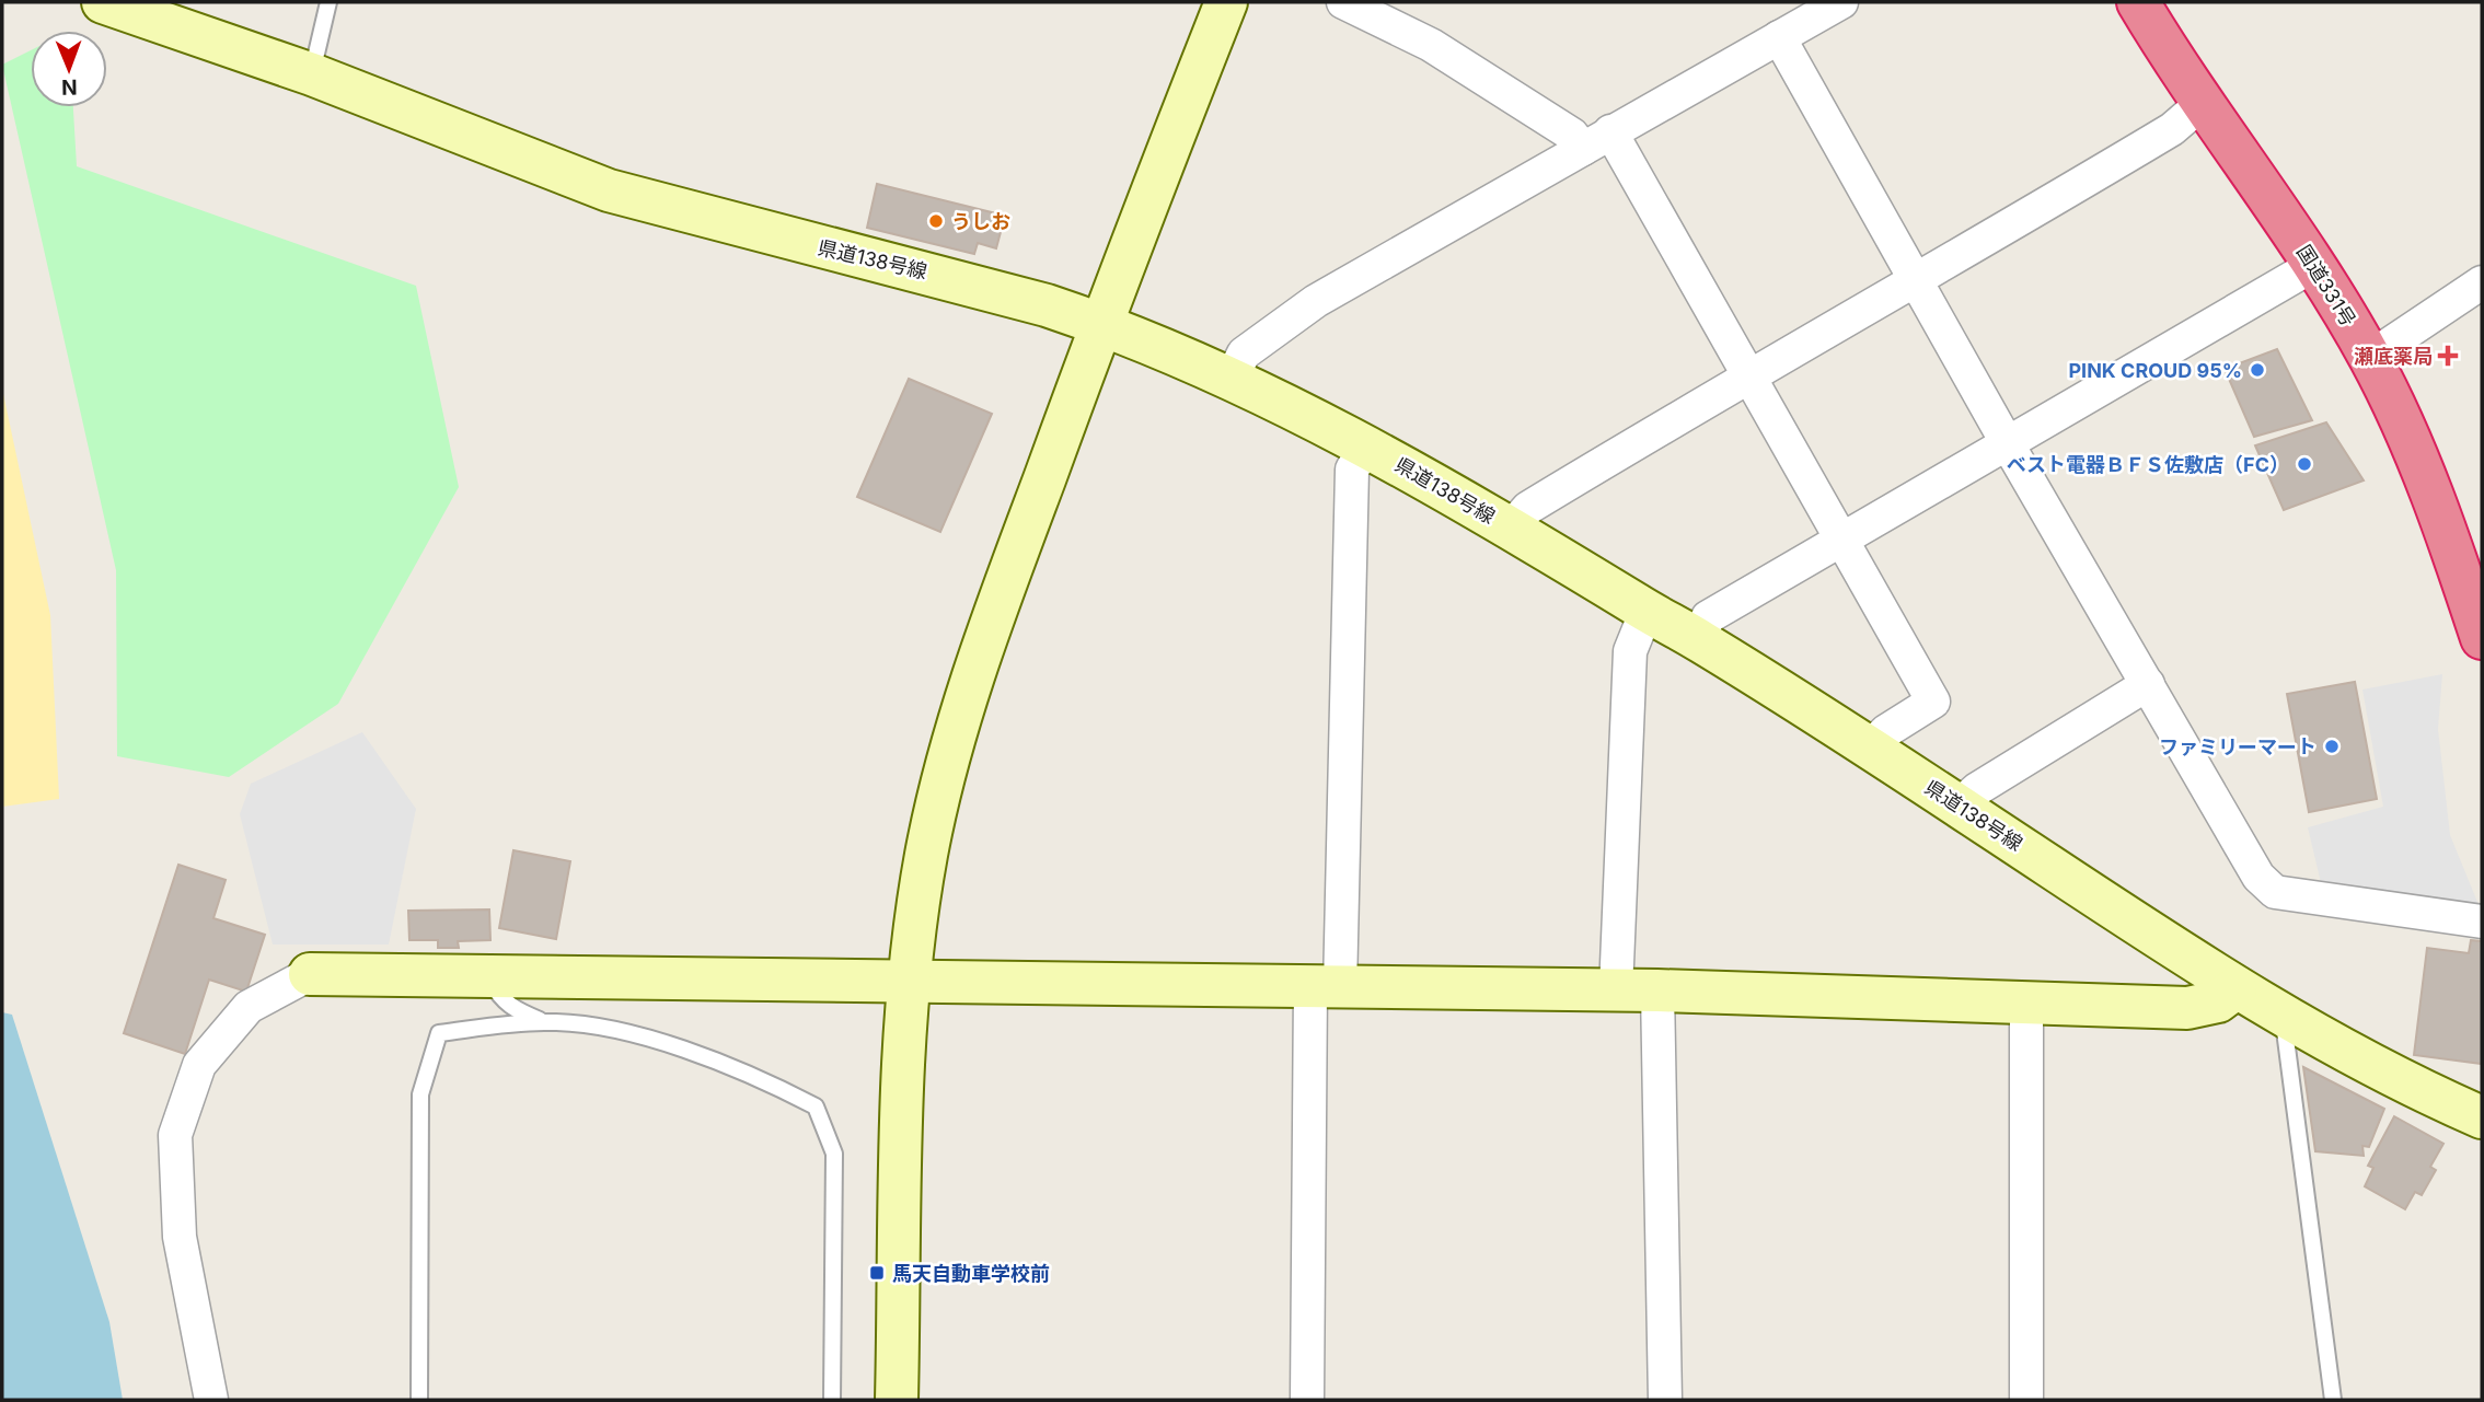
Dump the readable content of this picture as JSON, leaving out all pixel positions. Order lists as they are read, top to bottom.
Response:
{
  "streets": {
    "highway": ["国道331号"],
    "street": ["県道138号線"]
  },
  "places": {
    "other": [
      "うしお",
      "PINK CROUD 95%",
      "ベスト電器ＢＦＳ佐敷店（FC）",
      "ファミリーマート"
    ],
    "health": ["瀬底薬局"],
    "transit": ["馬天自動車学校前"]
  },
  "north": "bottom"
}
